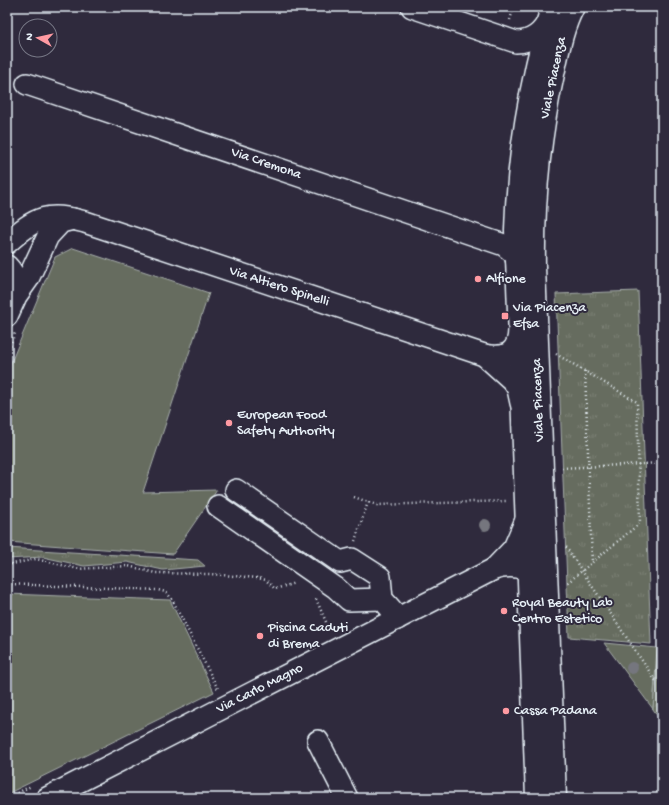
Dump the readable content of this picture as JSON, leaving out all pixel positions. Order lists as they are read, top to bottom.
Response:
{
  "streets": {
    "main road": ["Viale Piacenza"],
    "street": ["Via Cremona", "Via Altiero Spinelli", "Via Carlo Magno"]
  },
  "crossings": [
    ["Viale Piacenza", "Via Cremona"],
    ["Viale Piacenza", "Via Altiero Spinelli"],
    ["Viale Piacenza", "Via Carlo Magno"]
  ],
  "places": {
    "other": [
      "Alfione",
      "European Food Safety Authority",
      "Royal Beauty Lab Centro Estetico",
      "Piscina Caduti di Brema",
      "Cassa Padana"
    ],
    "transit": ["Via Piacenza Efsa"]
  },
  "north": "left"
}
